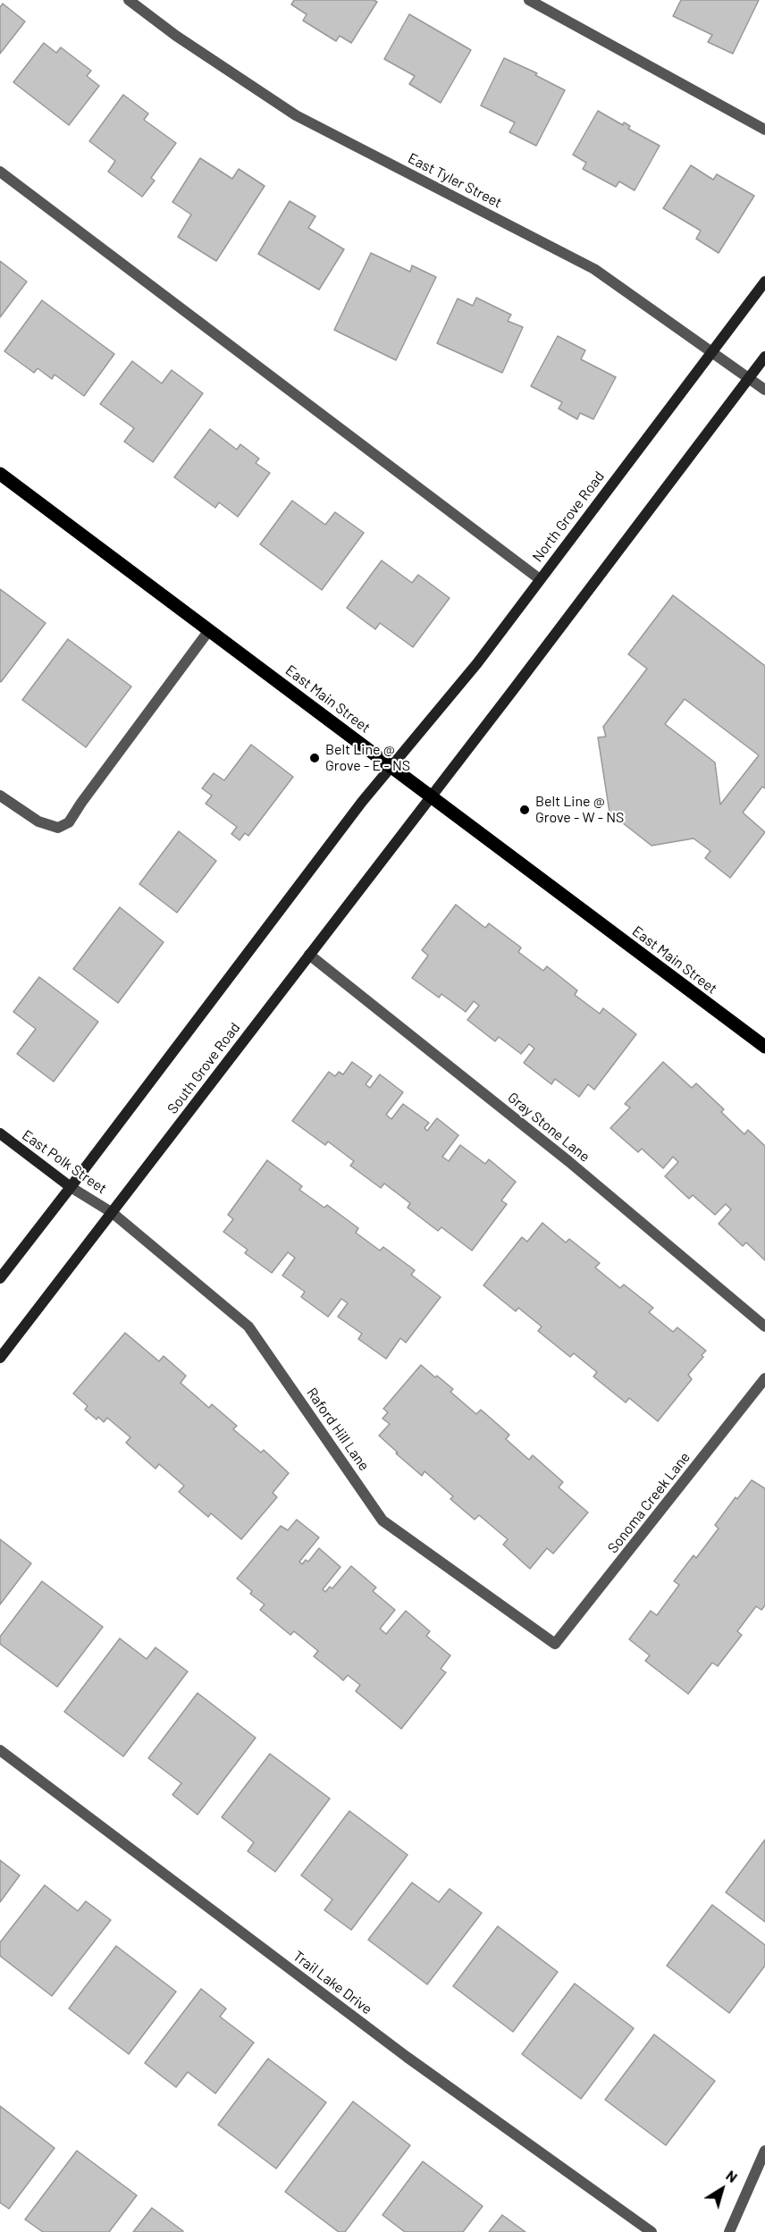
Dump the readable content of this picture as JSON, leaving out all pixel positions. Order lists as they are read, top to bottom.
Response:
{
  "streets": {
    "main road": [
      "North Grove Road",
      "East Main Street",
      "South Grove Road",
      "East Polk Street"
    ],
    "street": [
      "East Tyler Street",
      "Gray Stone Lane",
      "Raford Hill Lane",
      "Sonoma Creek Lane",
      "Trail Lake Drive"
    ]
  },
  "crossings": [
    ["East Tyler Street", "North Grove Road"],
    ["North Grove Road", "East Main Street"],
    ["East Main Street", "South Grove Road"],
    ["South Grove Road", "Gray Stone Lane"],
    ["South Grove Road", "East Polk Street"],
    ["South Grove Road", "Raford Hill Lane"],
    ["East Polk Street", "Raford Hill Lane"],
    ["Raford Hill Lane", "Sonoma Creek Lane"]
  ],
  "places": ["Belt Line @ Grove - E - NS", "Belt Line @ Grove - W - NS"],
  "north": "top right"
}
